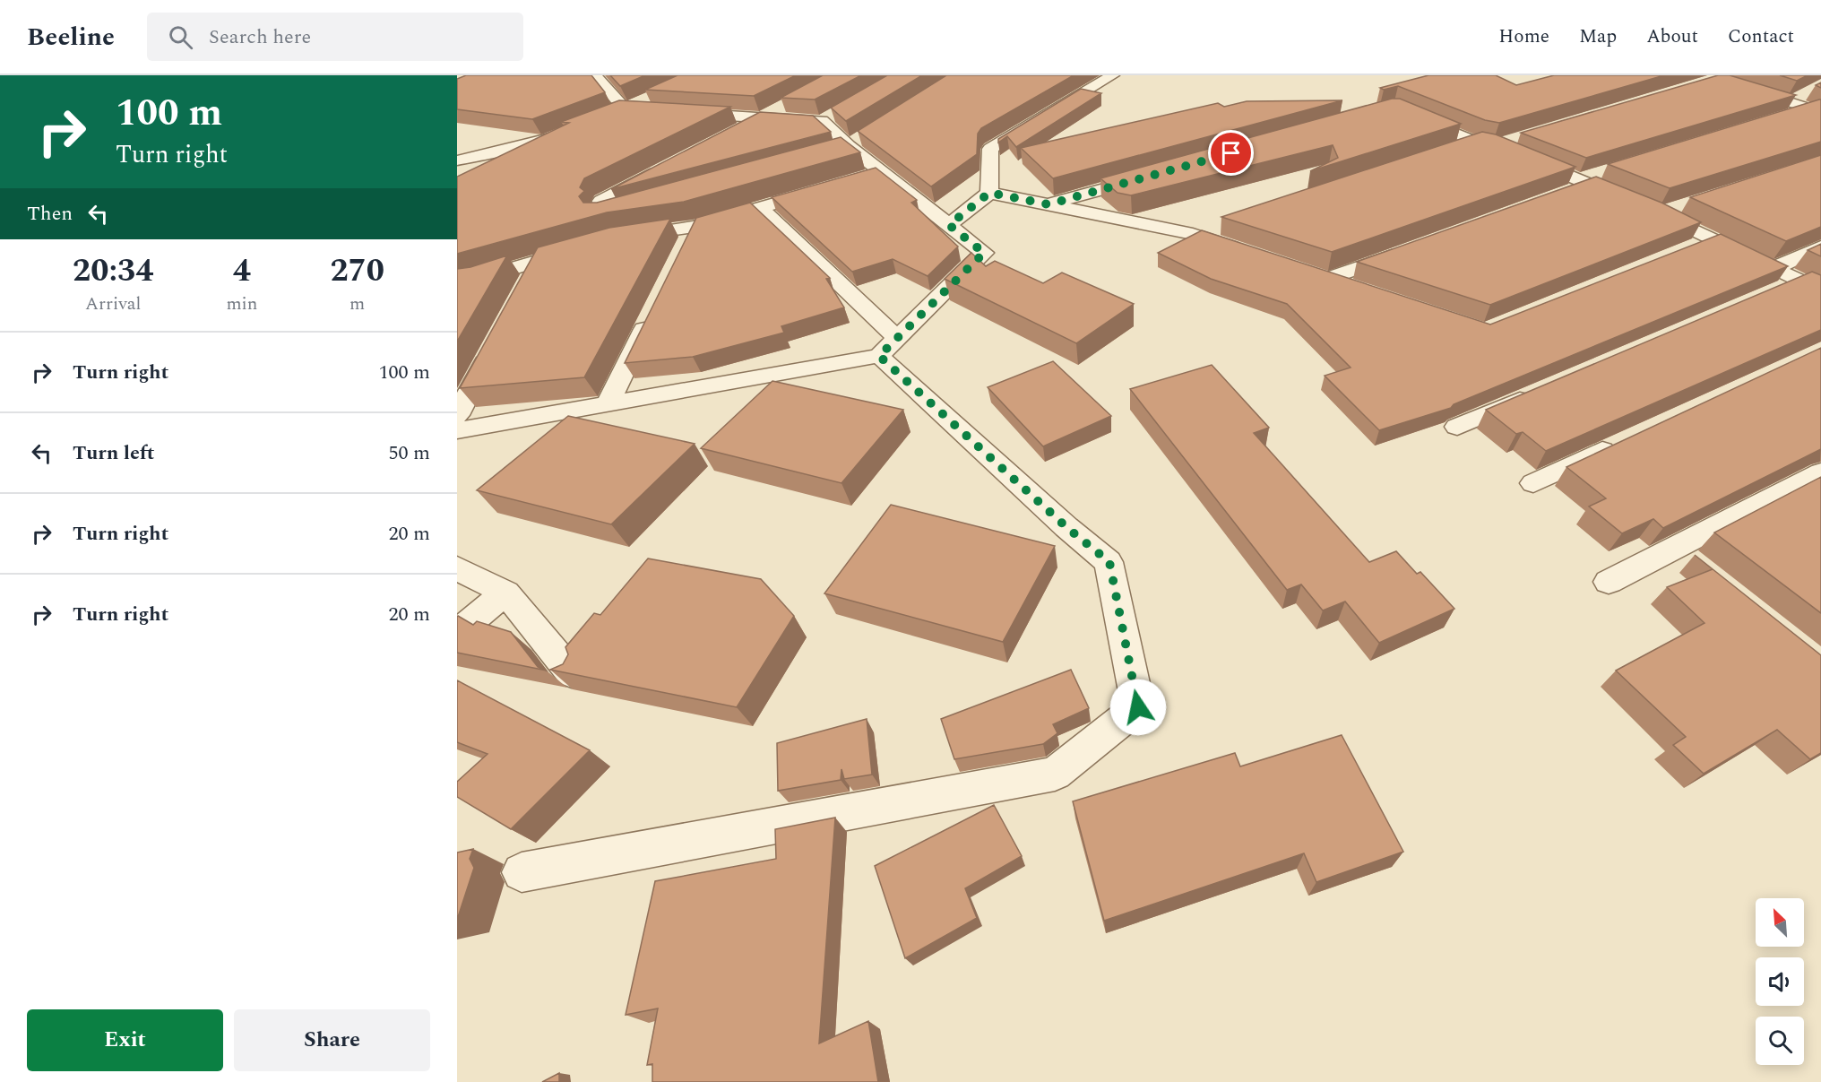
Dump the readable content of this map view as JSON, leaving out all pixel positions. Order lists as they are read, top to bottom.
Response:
{
  "north": "top left",
  "page": {
    "header": "Beeline",
    "search": "Search here",
    "nav": [
      "Home",
      "Map",
      "About",
      "Contact"
    ],
    "turn": ["100 m", "Turn right"],
    "then": "Then",
    "eta": [
      "20:34",
      "Arrival",
      "4",
      "min",
      "270",
      "m"
    ],
    "list": [
      {
        "name": "Turn right",
        "value": "100 m"
      },
      {
        "name": "Turn left",
        "value": "50 m"
      },
      {
        "name": "Turn right",
        "value": "20 m"
      },
      {
        "name": "Turn right",
        "value": "20 m"
      }
    ],
    "buttons": ["Exit", "Share"]
  }
}
